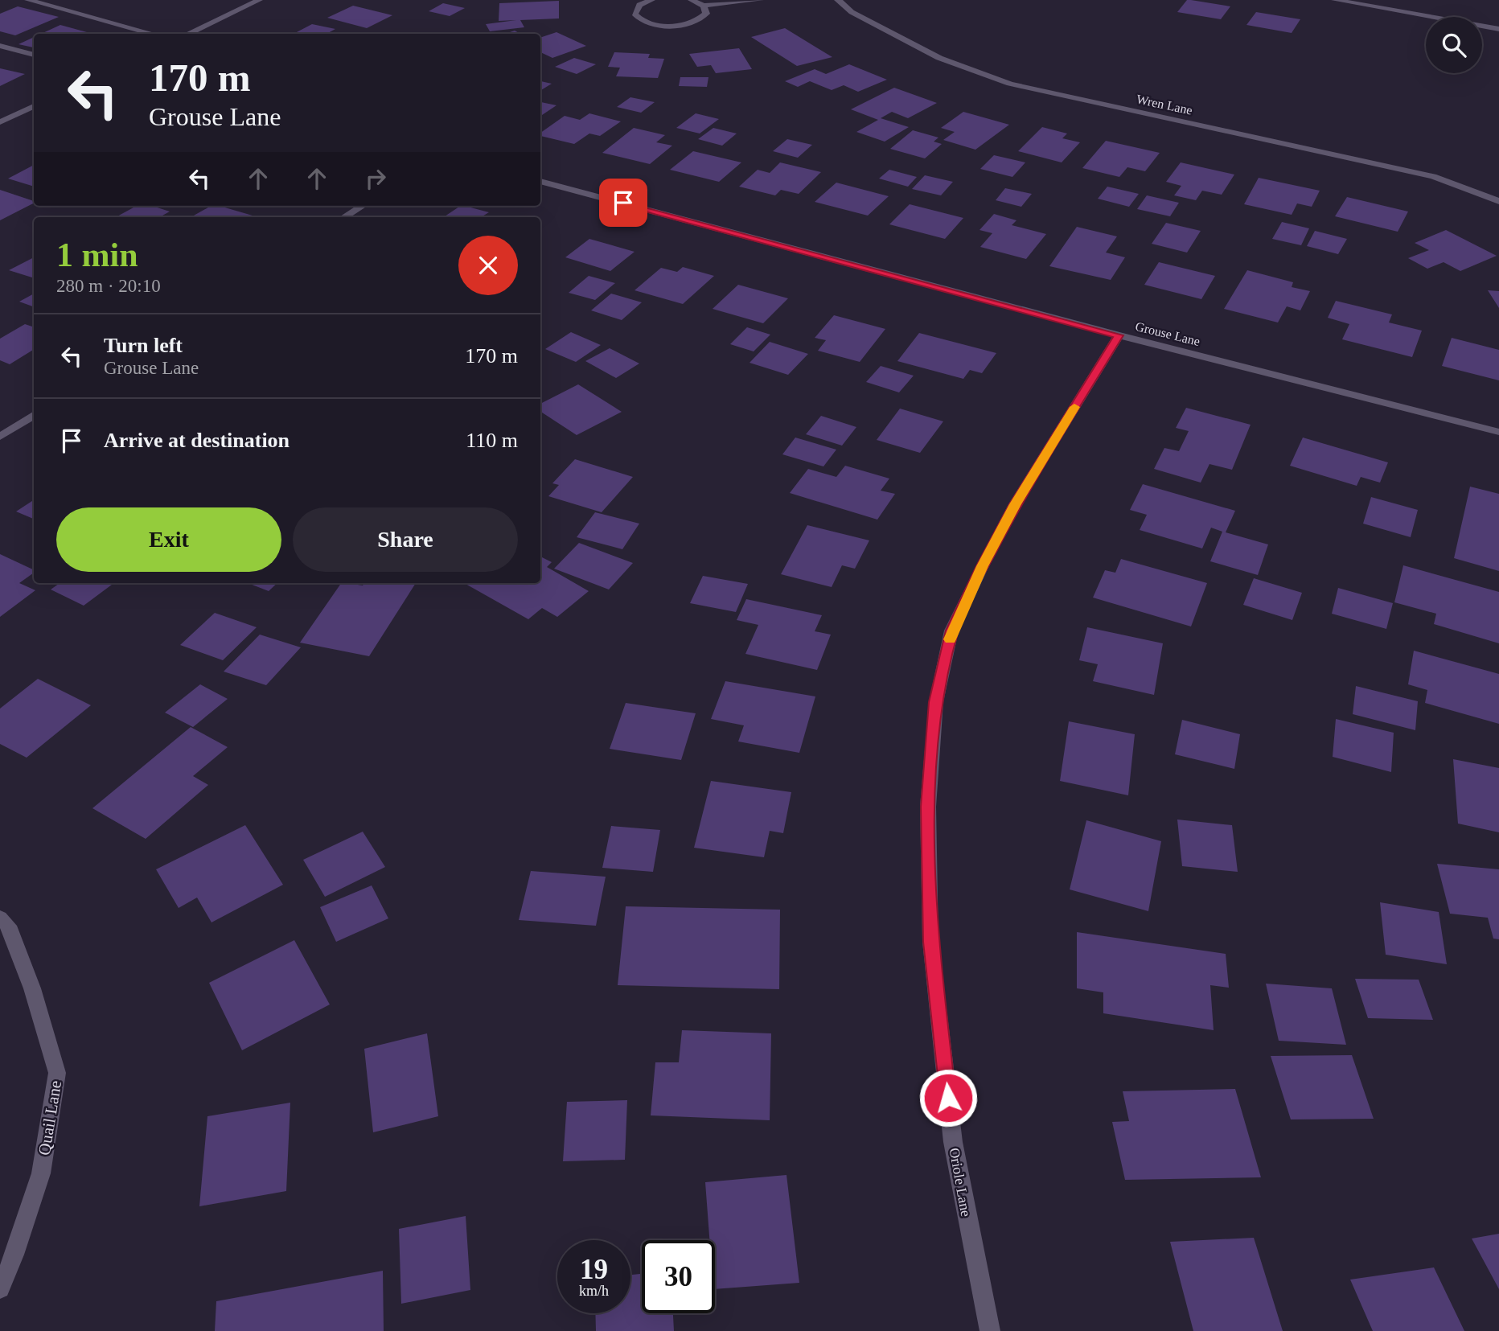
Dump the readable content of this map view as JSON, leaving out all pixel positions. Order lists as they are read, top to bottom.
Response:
{
  "streets": {
    "street": [
      "Wren Lane",
      "Grouse Lane",
      "Quail Lane",
      "Oriole Lane"
    ]
  },
  "crossings": [
    ["Grouse Lane", "Oriole Lane"]
  ],
  "page": {
    "turn": ["170 m", "Grouse Lane"],
    "heading": ["1 min", "280 m · 20:10"],
    "list": [
      {
        "name": "Turn left",
        "note": "Grouse Lane",
        "value": "170 m"
      },
      {
        "name": "Arrive at destination",
        "value": "110 m"
      }
    ],
    "buttons": ["Exit", "Share"],
    "speed": "19 km/h",
    "limit": "30"
  }
}
